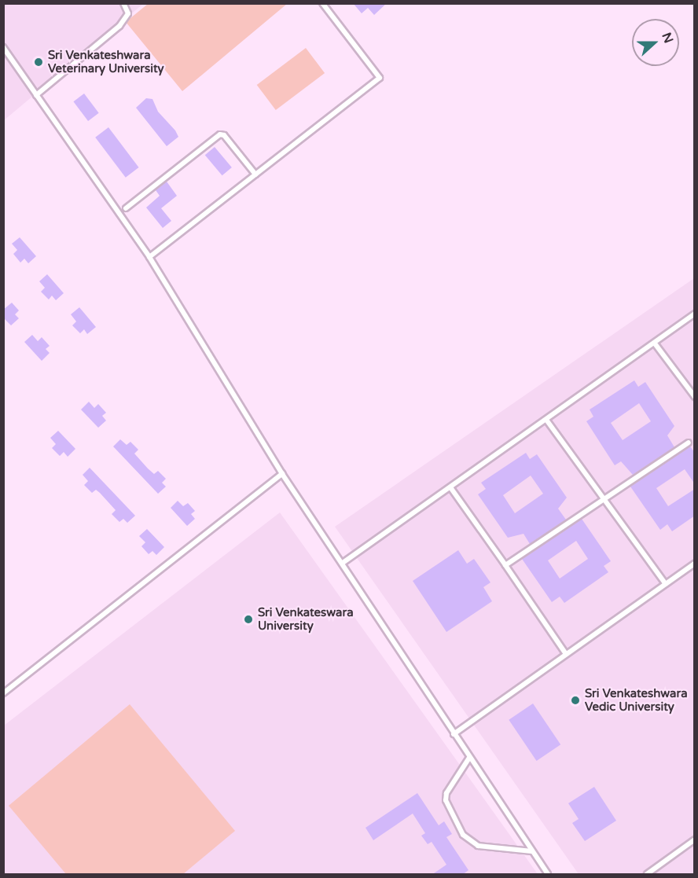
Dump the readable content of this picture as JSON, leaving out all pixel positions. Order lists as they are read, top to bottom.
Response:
{
  "places": ["Sri Venkateshwara Veterinary University", "Sri Venkateswara University", "Sri Venkateshwara Vedic University"],
  "north": "right"
}
